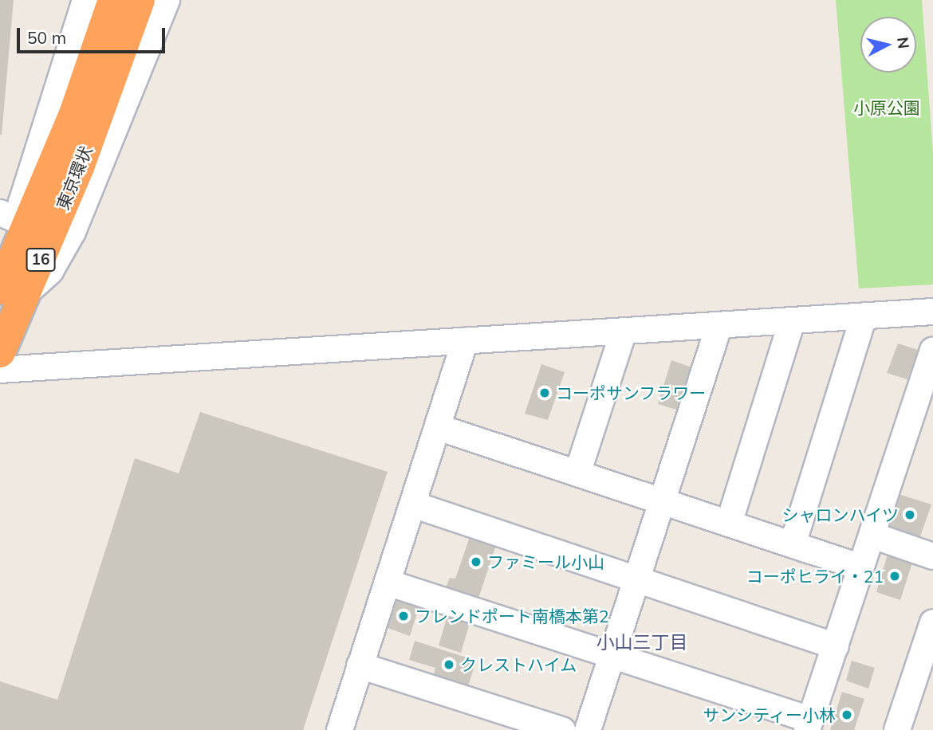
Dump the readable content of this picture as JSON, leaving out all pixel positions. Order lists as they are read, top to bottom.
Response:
{
  "streets": {
    "highway": ["東京環状", "16"]
  },
  "districts": ["小山三丁目"],
  "parks": ["小原公園"],
  "places": [
    "コーポサンフラワー",
    "シャロンハイツ",
    "ファミール小山",
    "コーポヒライ・21",
    "フレンドポート南橋本第2",
    "クレストハイム",
    "サンシティー小林"
  ],
  "scale_bar": "50 m",
  "north": "right"
}
